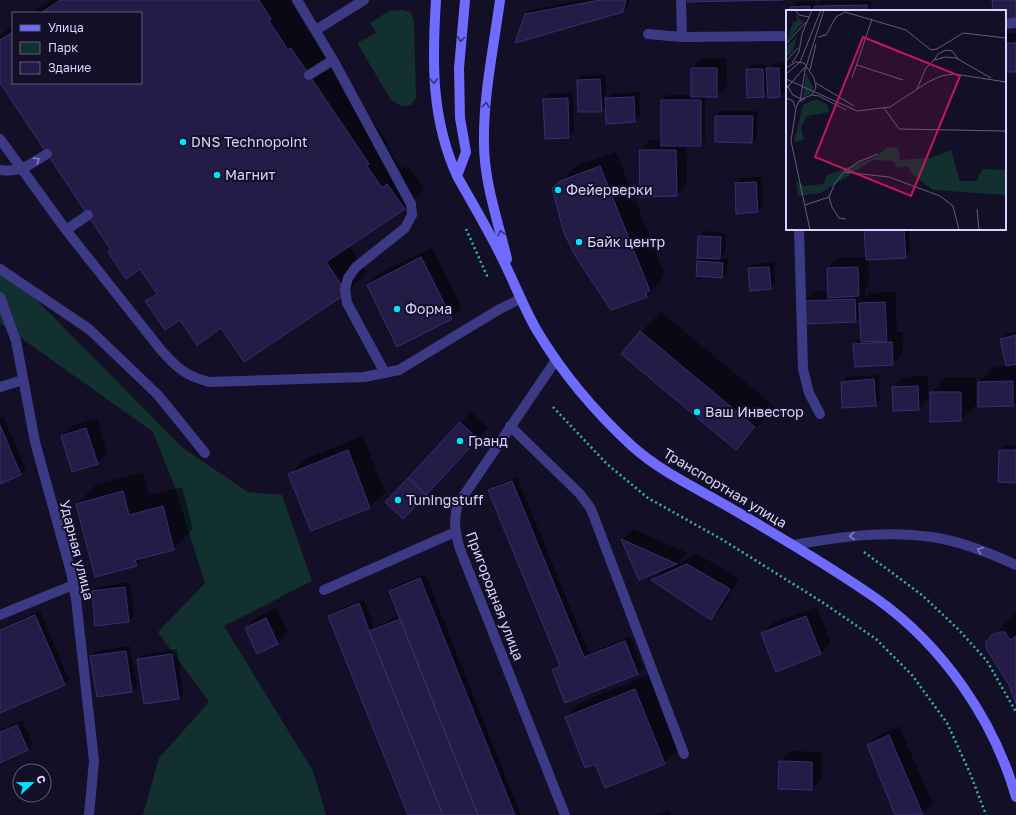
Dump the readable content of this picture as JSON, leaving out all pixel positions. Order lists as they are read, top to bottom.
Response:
{
  "streets": {
    "main road": ["Транспортная улица"],
    "street": ["Ударная улица", "Пригородная улица"]
  },
  "crossings": [
    ["Транспортная улица", "Пригородная улица"]
  ],
  "places": [
    "DNS Technopoint",
    "Магнит",
    "Фейерверки",
    "Байк центр",
    "Форма",
    "Ваш Инвестор",
    "Гранд",
    "Tuningstuff"
  ],
  "legend": ["Улица", "Парк", "Здание"],
  "north": "right"
}
